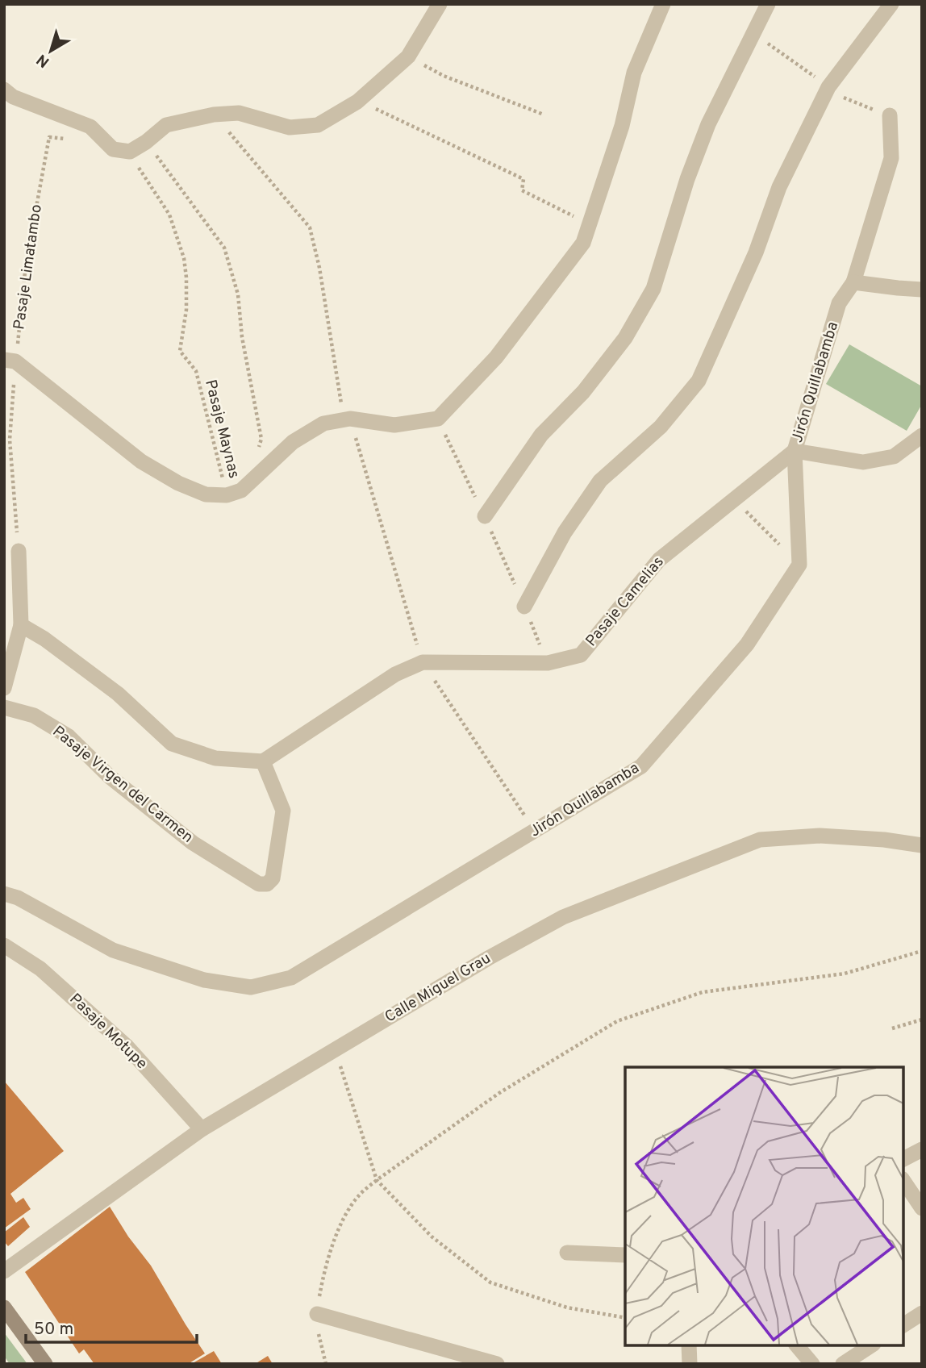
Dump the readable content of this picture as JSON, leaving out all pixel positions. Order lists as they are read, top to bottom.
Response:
{
  "streets": {
    "street": [
      "Jirón Quillabamba",
      "Pasaje Camelias",
      "Pasaje Virgen del Carmen",
      "Calle Miguel Grau",
      "Pasaje Motupe"
    ],
    "path": ["Pasaje Limatambo", "Pasaje Maynas"]
  },
  "crossings": [
    ["Jirón Quillabamba", "Pasaje Camelias"],
    ["Calle Miguel Grau", "Pasaje Motupe"]
  ],
  "scale_bar": "50 m",
  "north": "bottom left"
}
